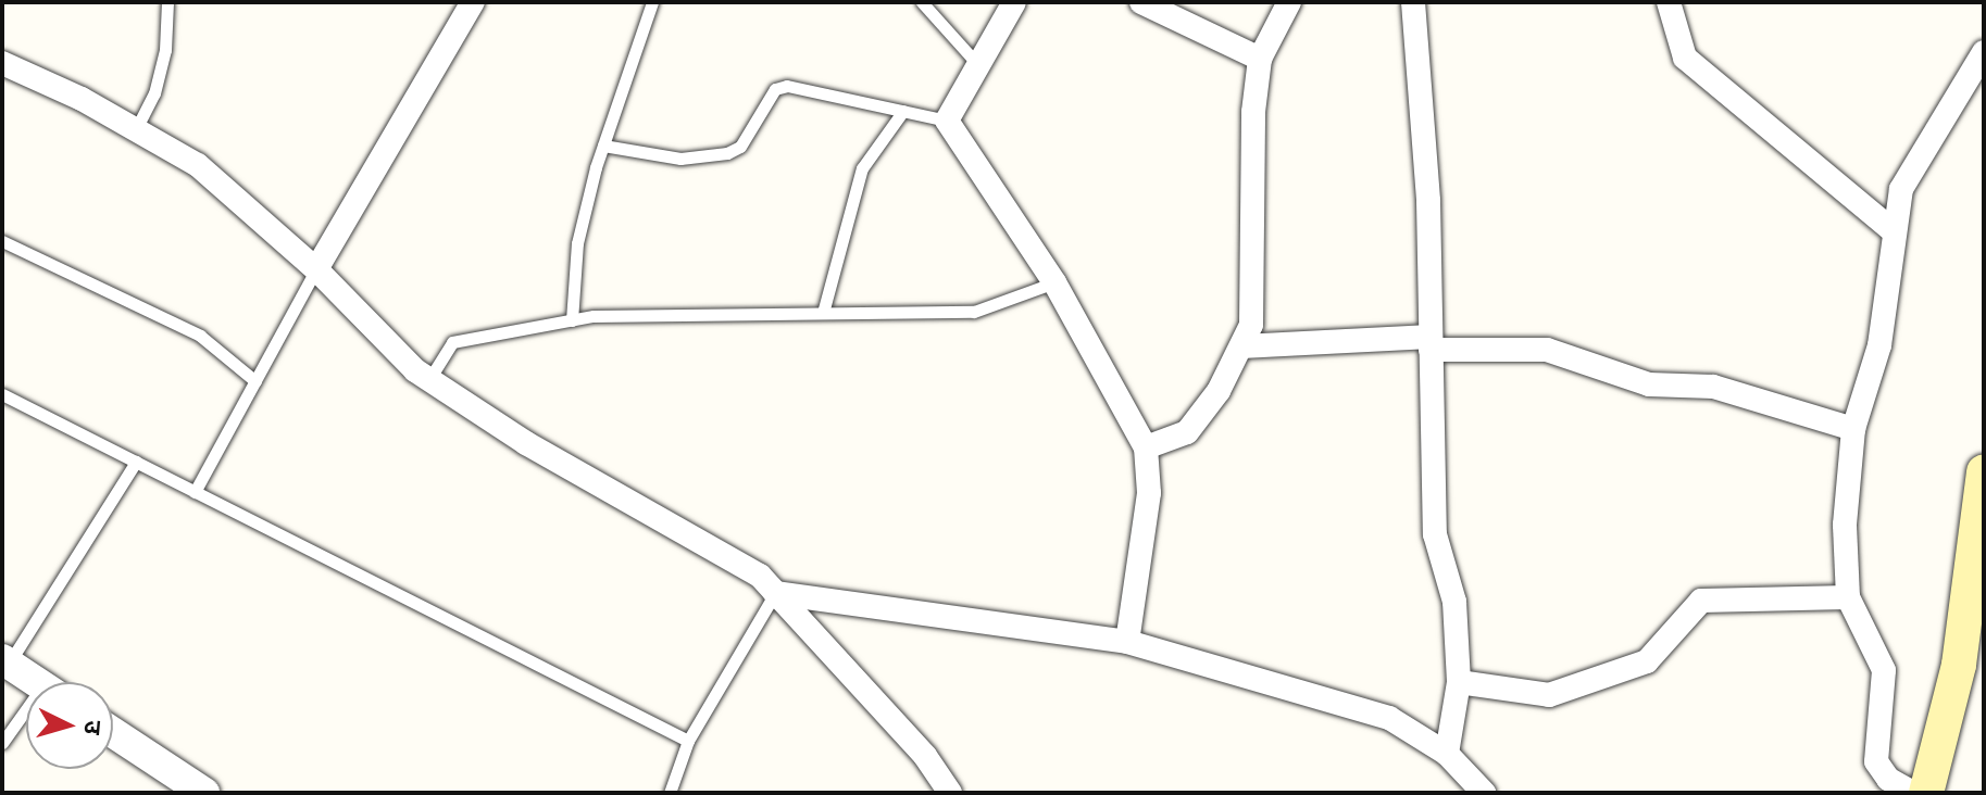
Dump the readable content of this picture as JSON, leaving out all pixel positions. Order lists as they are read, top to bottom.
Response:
{
  "north": "right"
}
